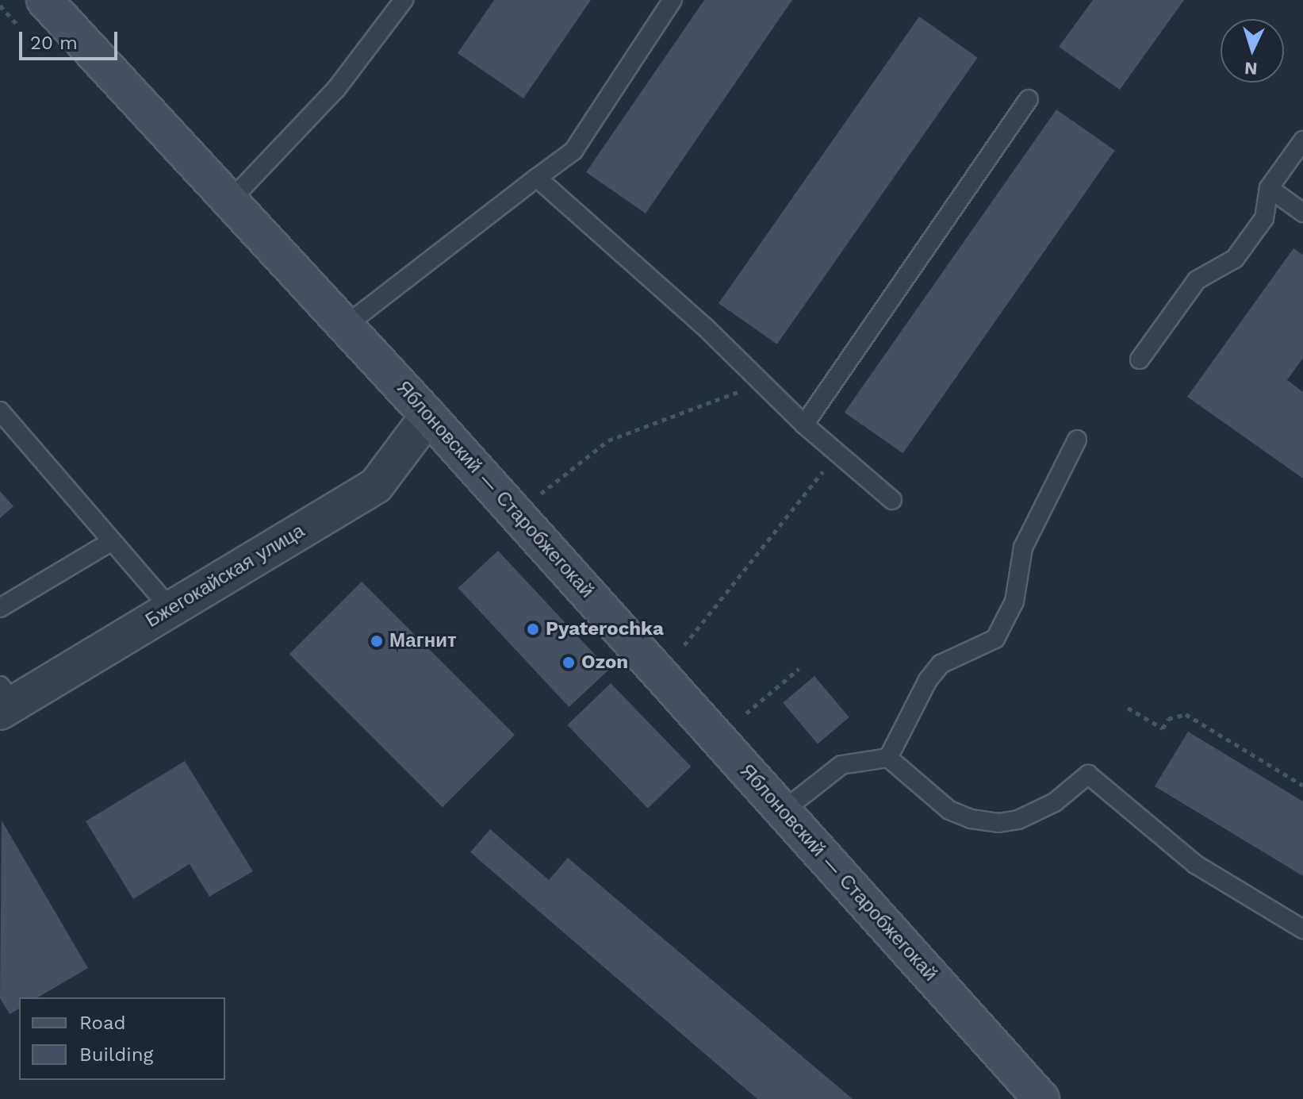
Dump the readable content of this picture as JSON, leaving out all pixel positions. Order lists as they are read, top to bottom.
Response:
{
  "streets": {
    "street": ["Яблоновский — Старобжегокай", "Бжегокайская улица"]
  },
  "crossings": [
    ["Яблоновский — Старобжегокай", "Бжегокайская улица"]
  ],
  "places": ["Pyaterochka", "Магнит", "Ozon"],
  "legend": ["Road", "Building"],
  "scale_bar": "20 m",
  "north": "bottom"
}
